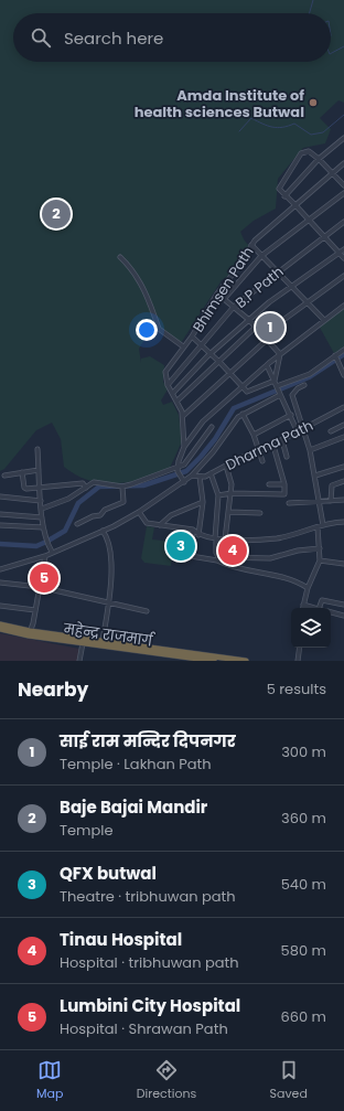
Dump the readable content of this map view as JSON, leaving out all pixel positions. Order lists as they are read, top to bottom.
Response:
{
  "streets": {
    "highway": ["महेन्द्र राजमार्ग"],
    "street": ["B.P Path", "Bhimsen Path", "Dharma Path"]
  },
  "crossings": [
    ["B.P Path", "Bhimsen Path"]
  ],
  "places": ["Amda Institute of health sciences Butwal"],
  "page": {
    "search": "Search here",
    "pins": [
      "2",
      "1",
      "3",
      "4",
      "5"
    ],
    "heading": ["Nearby", "5 results"],
    "list": [
      {
        "mark": "1",
        "name": "साई राम मन्दिर दिपनगर",
        "note": "Temple · Lakhan Path",
        "value": "300 m"
      },
      {
        "mark": "2",
        "name": "Baje Bajai Mandir",
        "note": "Temple",
        "value": "360 m"
      },
      {
        "mark": "3",
        "name": "QFX butwal",
        "note": "Theatre · tribhuwan path",
        "value": "540 m"
      },
      {
        "mark": "4",
        "name": "Tinau Hospital",
        "note": "Hospital · tribhuwan path",
        "value": "580 m"
      },
      {
        "mark": "5",
        "name": "Lumbini City Hospital",
        "note": "Hospital · Shrawan Path",
        "value": "660 m"
      }
    ],
    "nav": ["Map", "Directions", "Saved"]
  }
}
